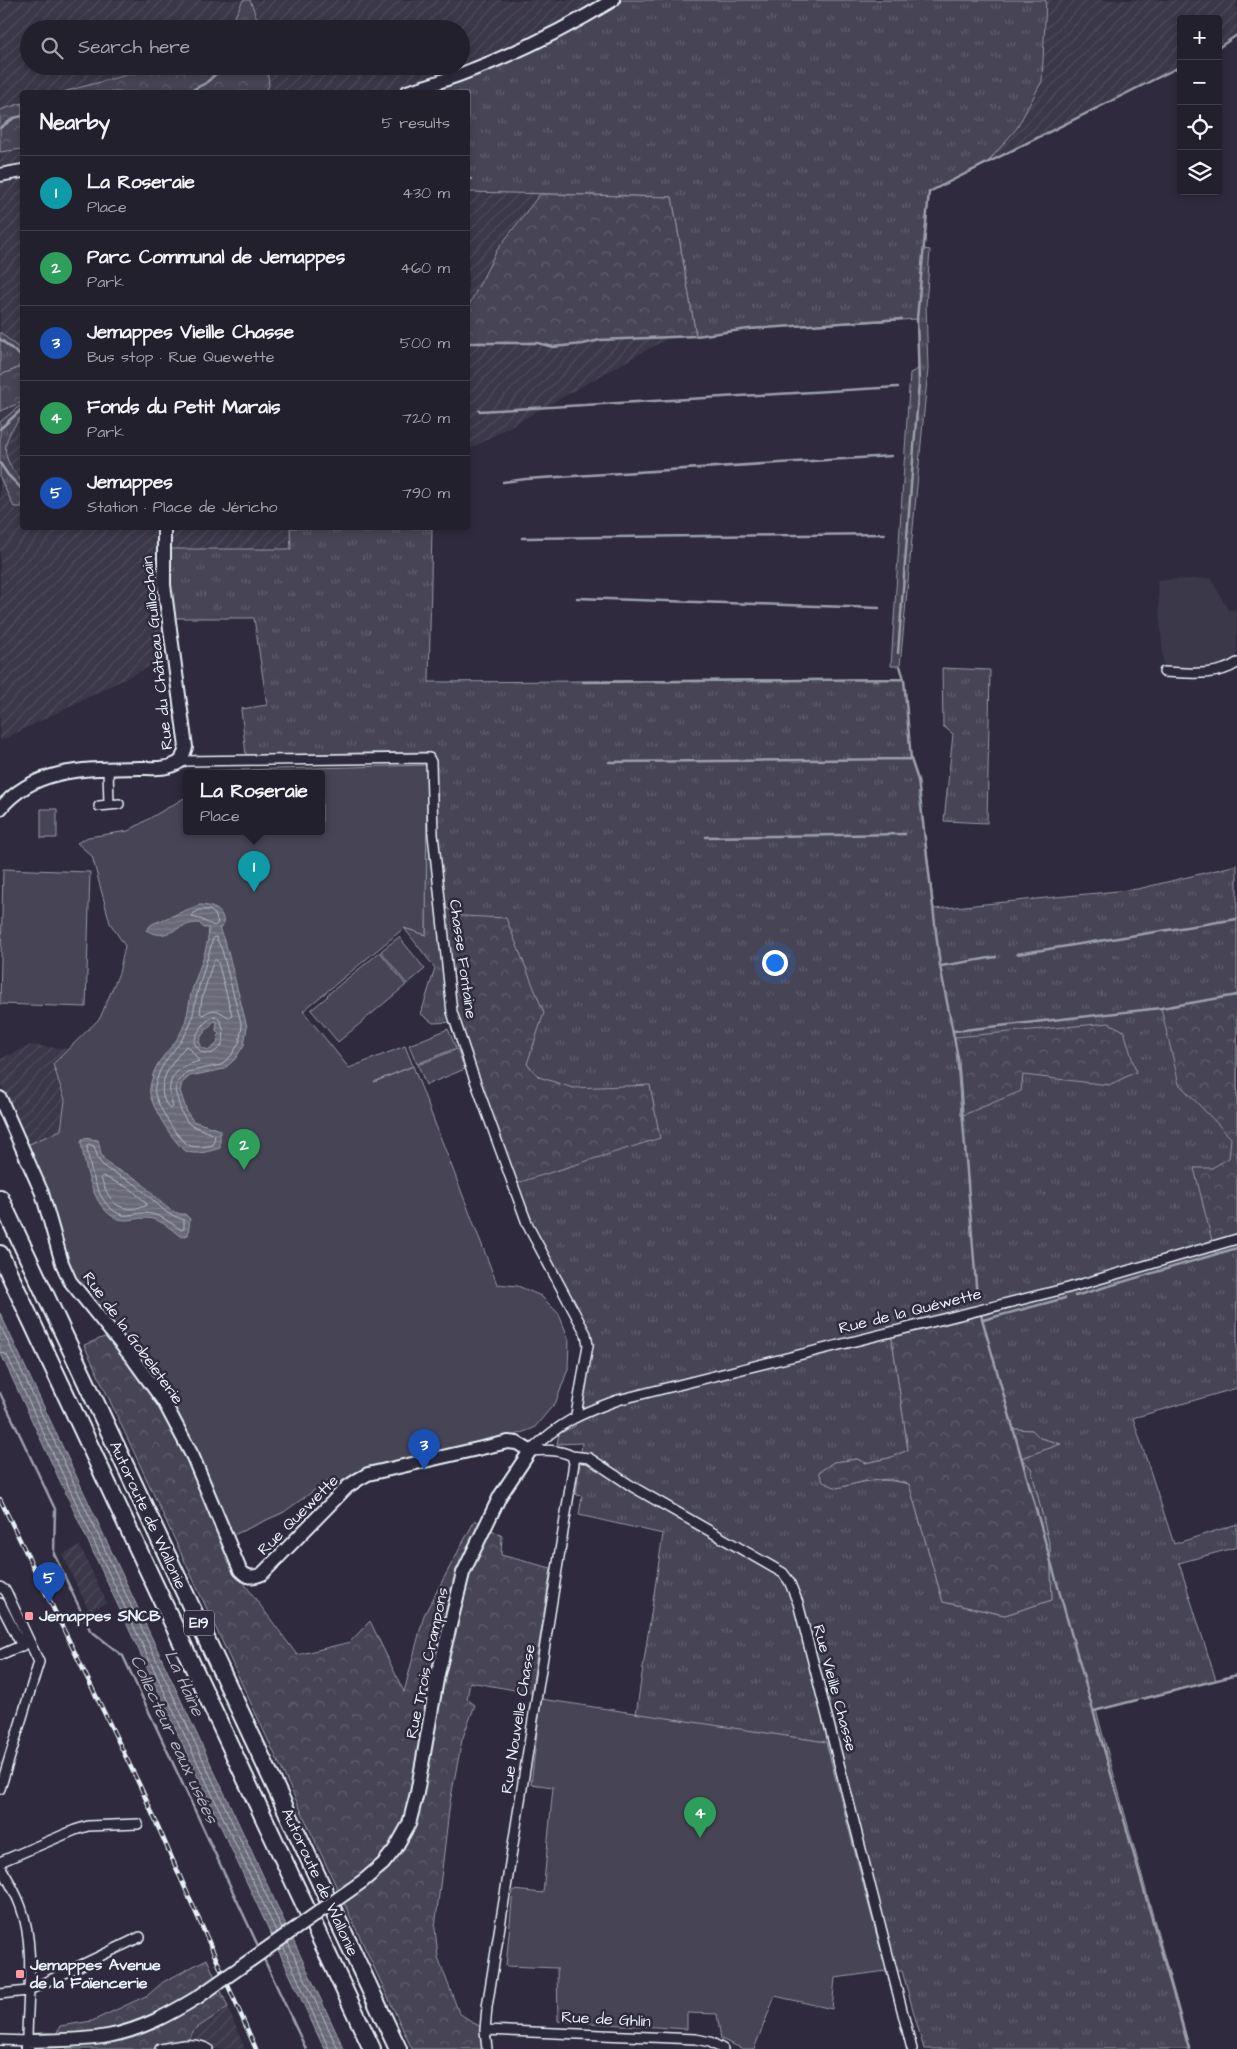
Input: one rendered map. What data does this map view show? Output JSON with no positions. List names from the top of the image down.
{
  "streets": {
    "highway": ["Autoroute de Wallonie", "E19"],
    "street": [
      "Rue du Château Guillochain",
      "Chasse Fontaine",
      "Rue de la Quéwette",
      "Rue de la Gobeleterie",
      "Rue Quewette",
      "Rue Trois Crampons",
      "Rue Vieille Chasse",
      "Rue Nouvelle Chasse",
      "Rue de Ghlin"
    ]
  },
  "crossings": [
    ["Rue du Château Guillochain", "Chasse Fontaine"],
    ["Chasse Fontaine", "Rue de la Quéwette"],
    ["Rue de la Quéwette", "Rue Quewette"],
    ["Rue de la Quéwette", "Rue Trois Crampons"],
    ["Rue de la Gobeleterie", "Rue Quewette"],
    ["Rue Quewette", "Rue Trois Crampons"],
    ["Rue Vieille Chasse", "Rue Nouvelle Chasse"],
    ["Rue Nouvelle Chasse", "Rue de Ghlin"]
  ],
  "water": ["La Haine", "Collecteur eaux usées"],
  "places": {
    "transit": ["Jemappes SNCB", "Jemappes Avenue de la Faïencerie"]
  },
  "page": {
    "map_buttons": ["+", "−"],
    "search": "Search here",
    "heading": ["Nearby", "5 results"],
    "list": [
      {
        "mark": "1",
        "name": "La Roseraie",
        "note": "Place",
        "value": "430 m"
      },
      {
        "mark": "2",
        "name": "Parc Communal de Jemappes",
        "note": "Park",
        "value": "460 m"
      },
      {
        "mark": "3",
        "name": "Jemappes Vieille Chasse",
        "note": "Bus stop · Rue Quewette",
        "value": "500 m"
      },
      {
        "mark": "4",
        "name": "Fonds du Petit Marais",
        "note": "Park",
        "value": "720 m"
      },
      {
        "mark": "5",
        "name": "Jemappes",
        "note": "Station · Place de Jéricho",
        "value": "790 m"
      }
    ],
    "popup": ["La Roseraie", "Place"],
    "pins": [
      "1",
      "2",
      "3",
      "5",
      "4"
    ]
  }
}
